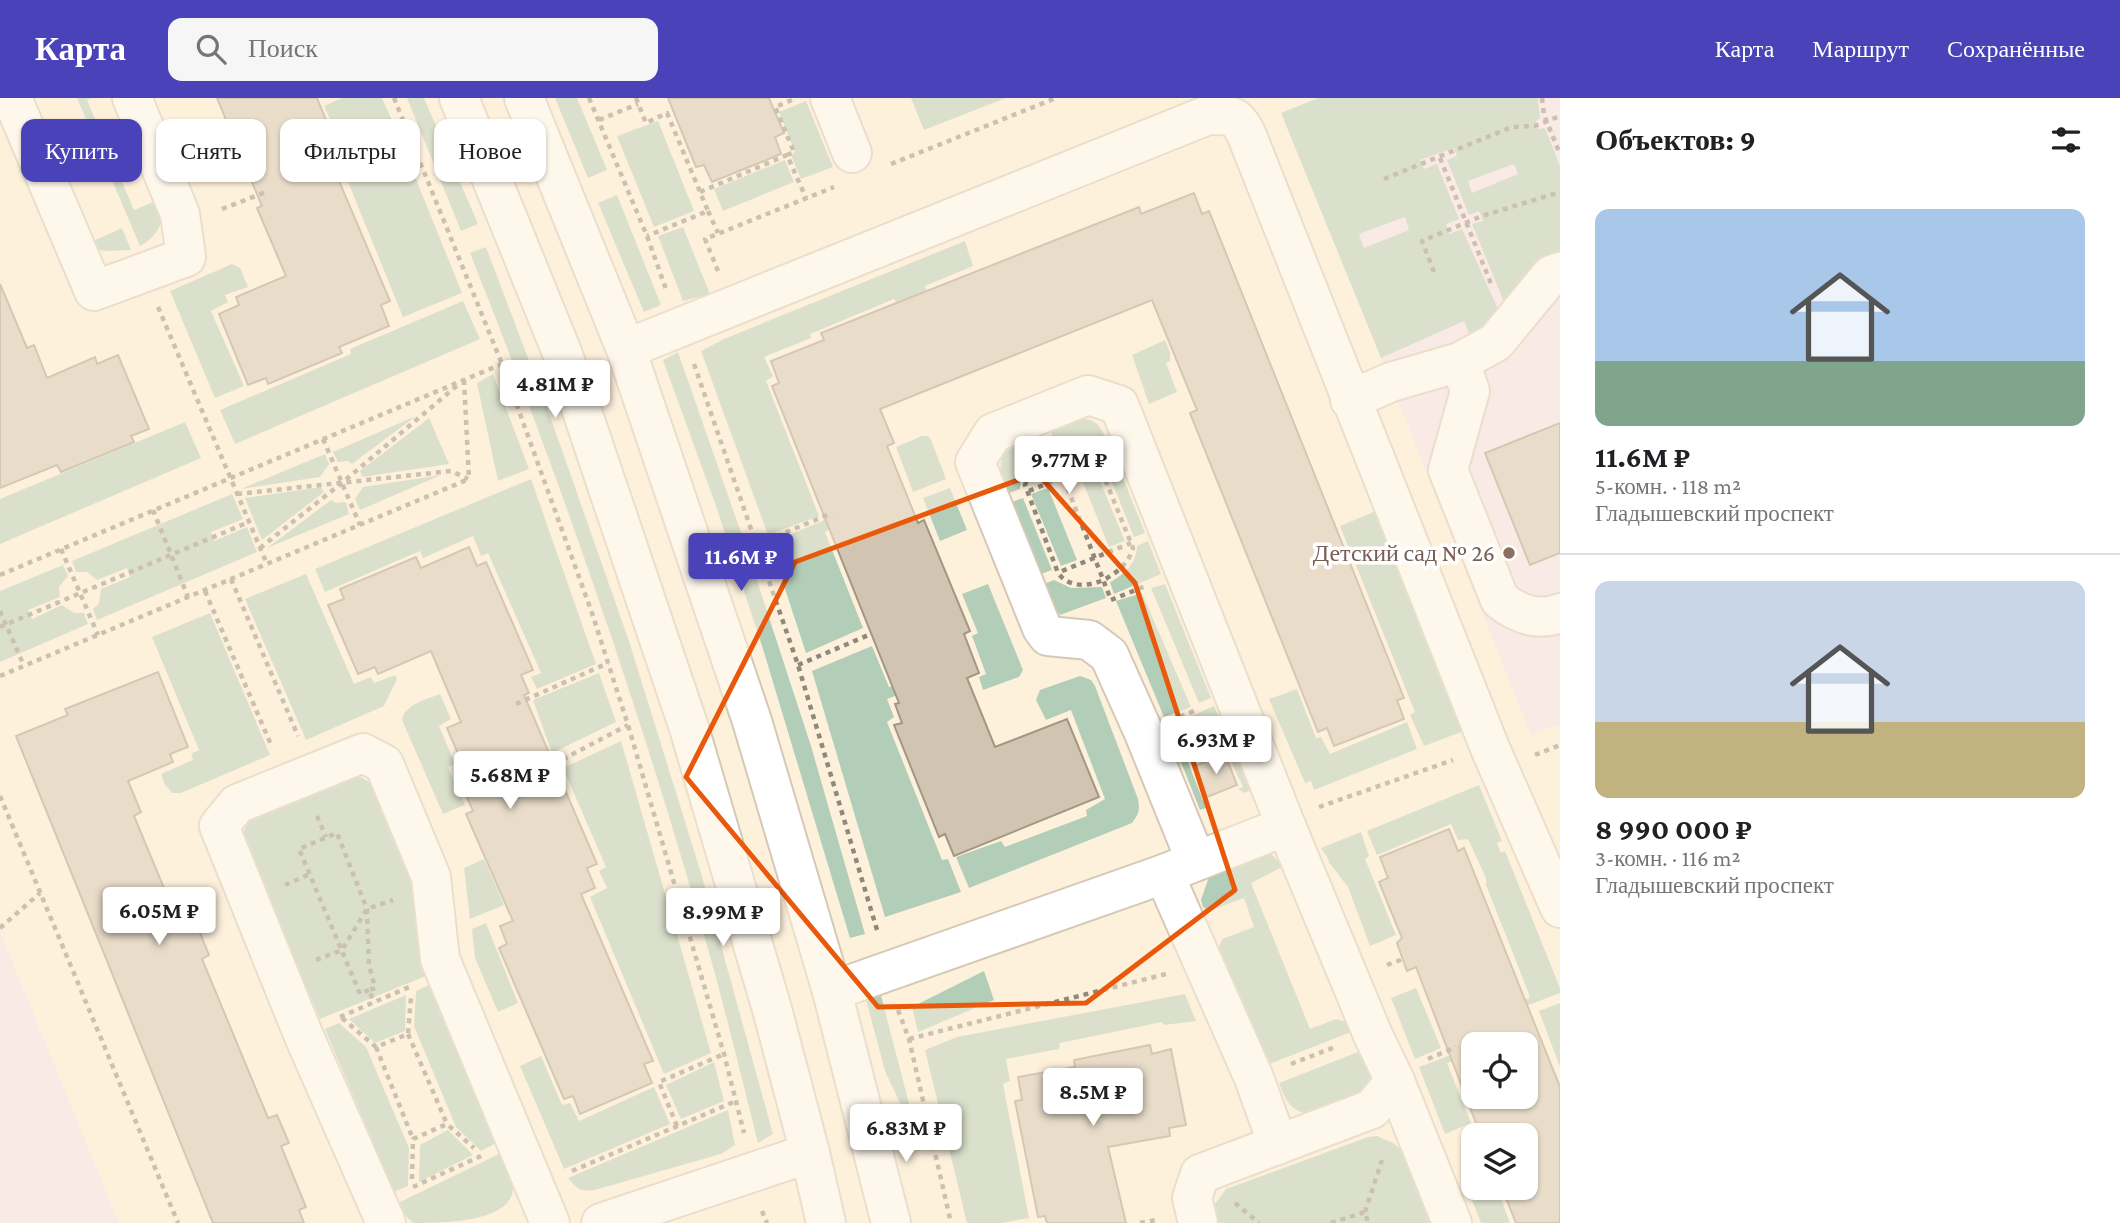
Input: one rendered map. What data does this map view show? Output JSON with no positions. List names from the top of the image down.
{
  "places": ["Детский сад № 26"],
  "page": {
    "header": "Карта",
    "search": "Поиск",
    "nav": ["Карта", "Маршрут", "Сохранённые"],
    "heading": "Объектов: 9",
    "chip": [
      "Купить",
      "Снять",
      "Фильтры",
      "Новое"
    ],
    "list": [
      {
        "name": "11.6M ₽",
        "note": "5-комн. · 118 m² · Гладышевский проспект"
      },
      {
        "name": "8 990 000 ₽",
        "note": "3-комн. · 116 m² · Гладышевский проспект"
      }
    ],
    "price": [
      "4.81M ₽",
      "9.77M ₽",
      "11.6M ₽",
      "6.93M ₽",
      "5.68M ₽",
      "6.05M ₽",
      "8.99M ₽",
      "8.5M ₽",
      "6.83M ₽"
    ]
  }
}
